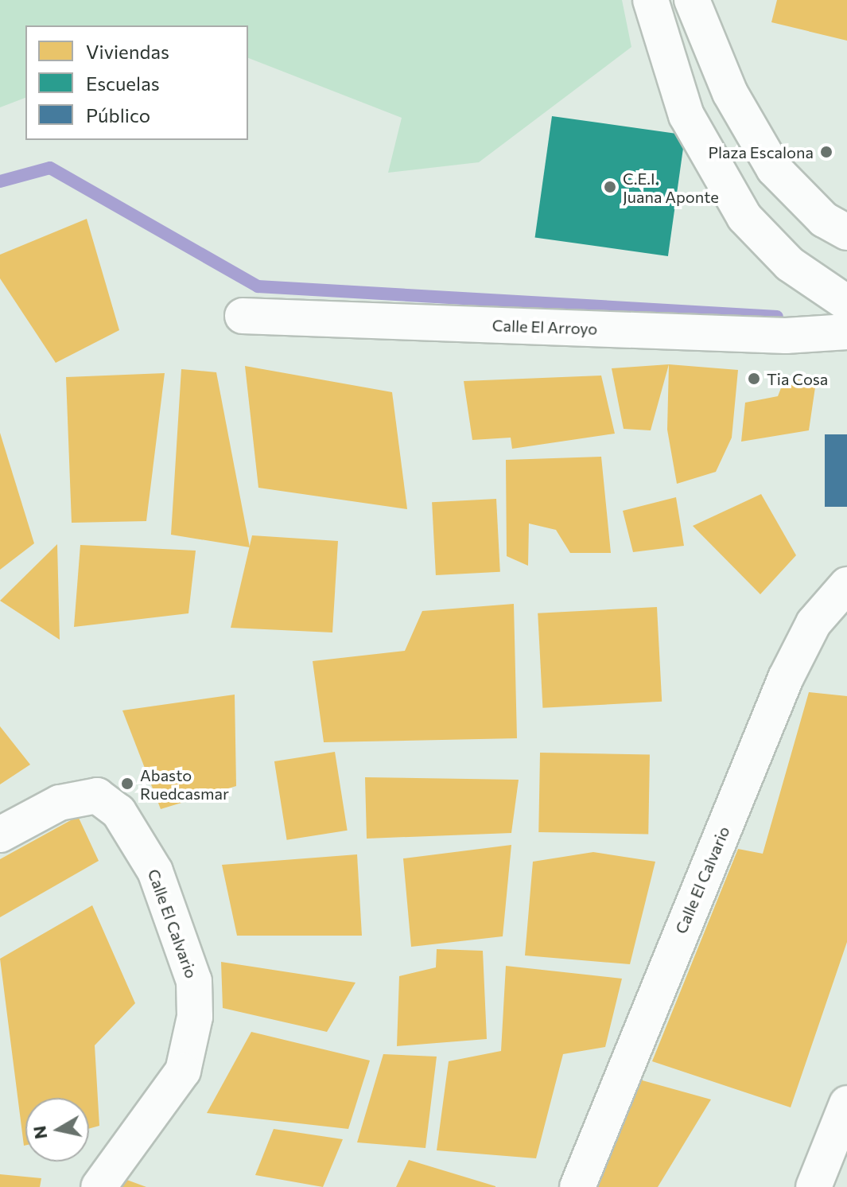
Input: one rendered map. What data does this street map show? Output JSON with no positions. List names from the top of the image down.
{
  "streets": {
    "street": ["Calle El Arroyo", "Calle El Calvario"]
  },
  "places": [
    "Plaza Escalona",
    "C.E.I. Juana Aponte",
    "Tia Cosa",
    "Abasto Ruedcasmar"
  ],
  "legend": ["Viviendas", "Escuelas", "Público"],
  "north": "left"
}
